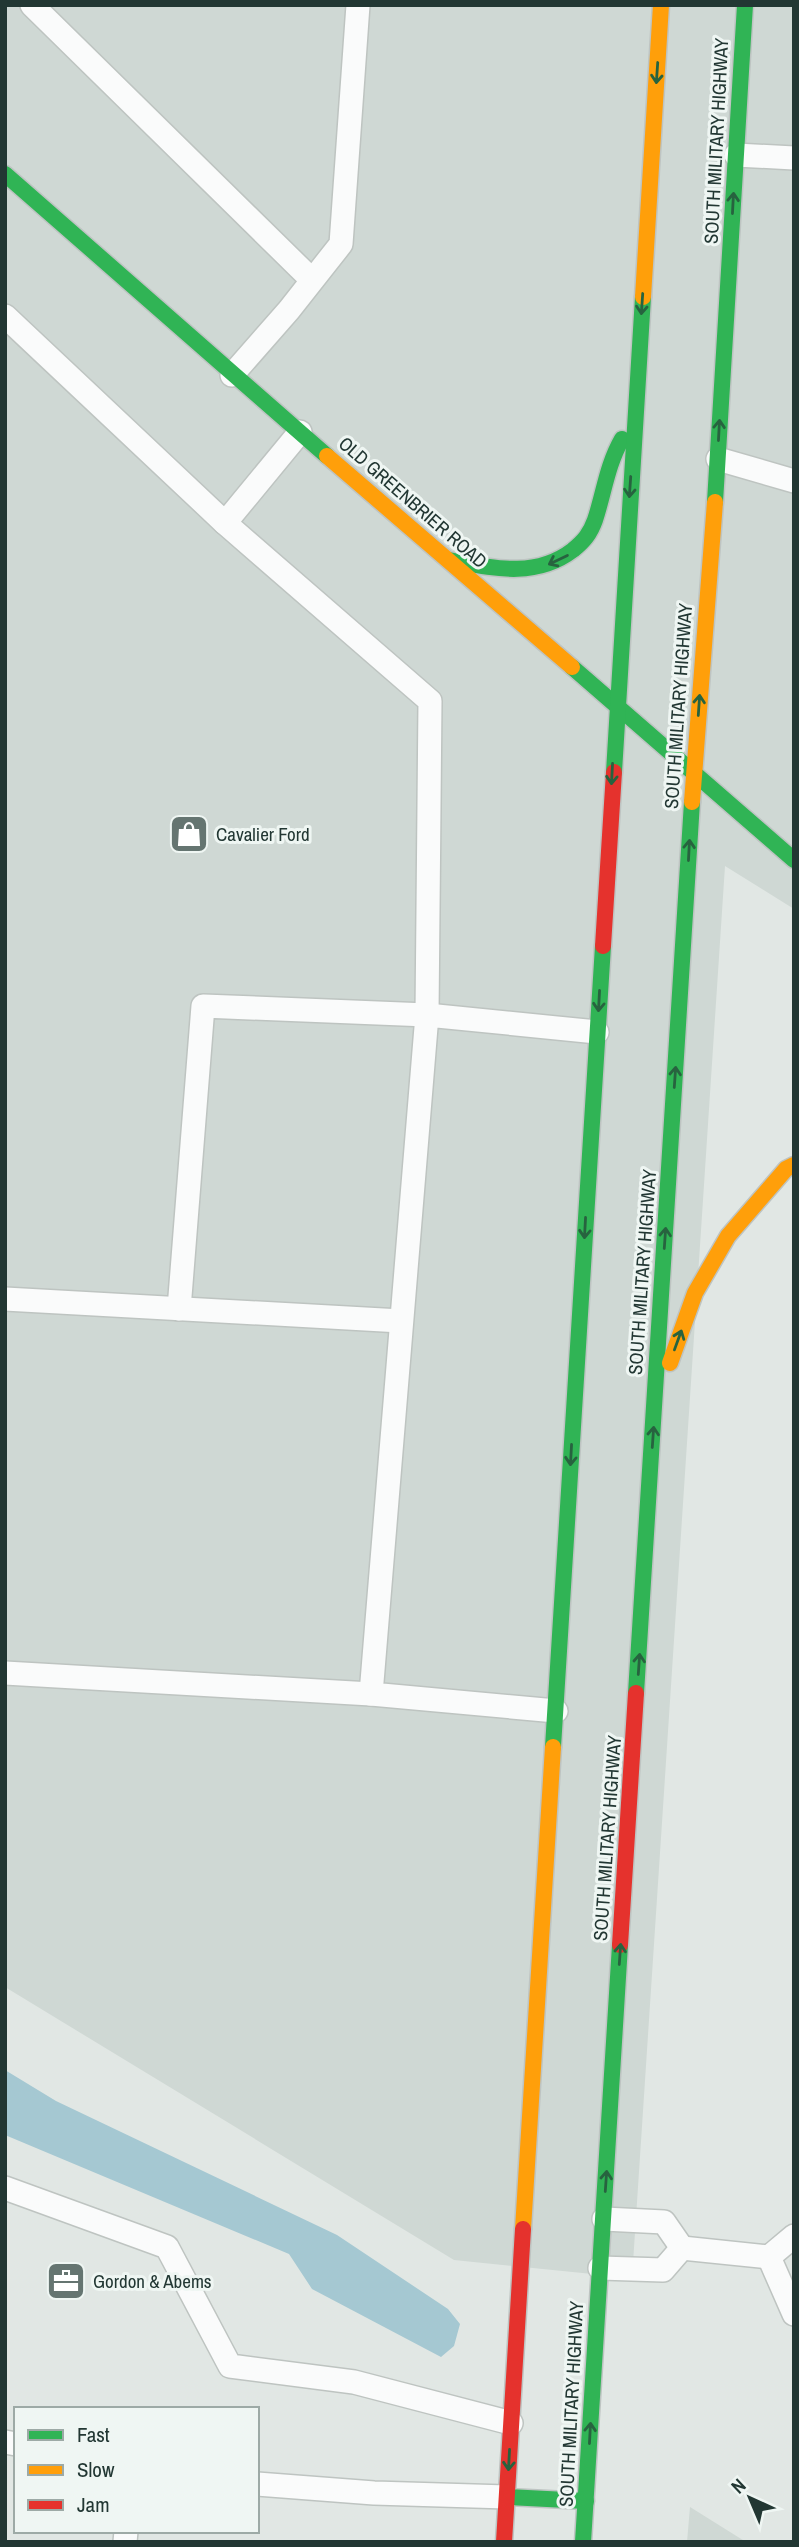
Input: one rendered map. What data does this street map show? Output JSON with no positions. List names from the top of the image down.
{
  "streets": {
    "main road": ["SOUTH MILITARY HIGHWAY", "OLD GREENBRIER ROAD"]
  },
  "crossings": [
    ["SOUTH MILITARY HIGHWAY", "OLD GREENBRIER ROAD"]
  ],
  "places": {
    "shop": ["Cavalier Ford"],
    "office": ["Gordon & Abems"]
  },
  "legend": ["Fast", "Slow", "Jam"],
  "north": "top left"
}
